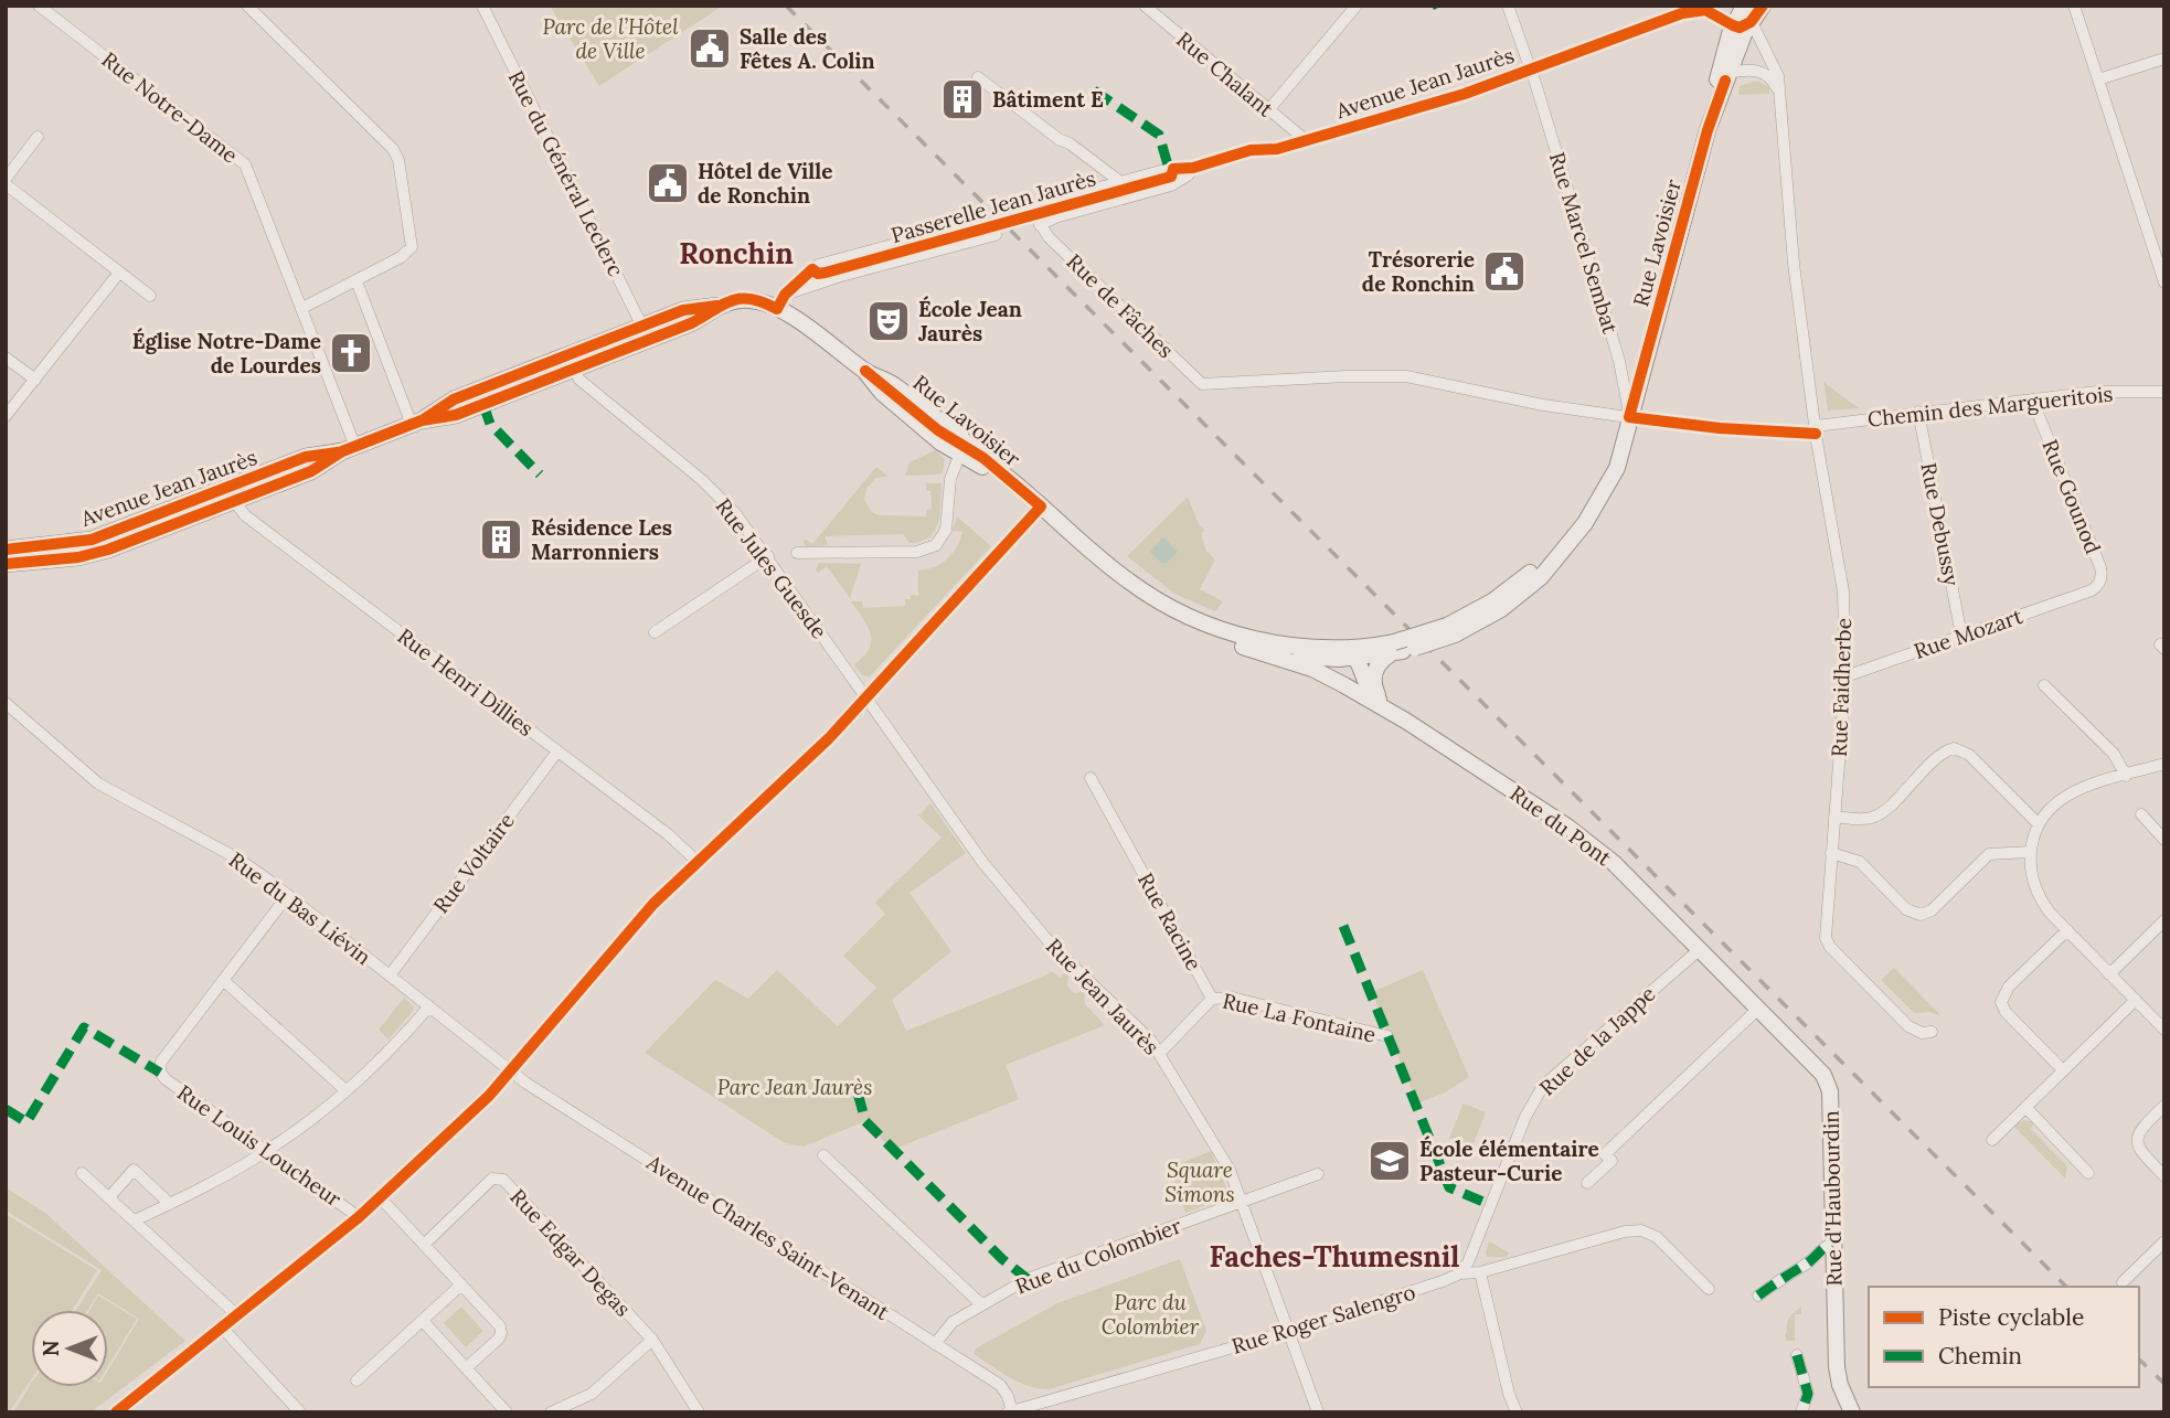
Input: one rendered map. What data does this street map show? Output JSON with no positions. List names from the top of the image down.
{
  "streets": {
    "main road": [
      "Avenue Jean Jaurès",
      "Rue Lavoisier",
      "Rue du Pont",
      "Rue d'Haubourdin"
    ],
    "street": [
      "Rue Chalant",
      "Rue Notre-Dame",
      "Rue du Général Leclerc",
      "Rue Marcel Sembat",
      "Rue de Fâches",
      "Chemin des Margueritois",
      "Rue Gounod",
      "Rue Debussy",
      "Rue Jules Guesde",
      "Rue Mozart",
      "Rue Henri Dillies",
      "Rue Faidherbe",
      "Rue Voltaire",
      "Rue du Bas Liévin",
      "Rue Racine",
      "Rue Jean Jaurès",
      "Rue La Fontaine",
      "Rue de la Jappe",
      "Rue Louis Loucheur",
      "Avenue Charles Saint-Venant",
      "Rue Edgar Degas",
      "Rue du Colombier",
      "Rue Roger Salengro"
    ],
    "cycle path": ["Passerelle Jean Jaurès"]
  },
  "crossings": [
    ["Rue Chalant", "Avenue Jean Jaurès"],
    ["Avenue Jean Jaurès", "Rue Notre-Dame"],
    ["Avenue Jean Jaurès", "Rue du Général Leclerc"],
    ["Avenue Jean Jaurès", "Rue Marcel Sembat"],
    ["Avenue Jean Jaurès", "Rue Lavoisier"],
    ["Avenue Jean Jaurès", "Rue de Fâches"],
    ["Avenue Jean Jaurès", "Rue Jules Guesde"],
    ["Avenue Jean Jaurès", "Rue Henri Dillies"],
    ["Avenue Jean Jaurès", "Rue Faidherbe"],
    ["Rue Marcel Sembat", "Rue Lavoisier"],
    ["Rue Marcel Sembat", "Chemin des Margueritois"],
    ["Rue Lavoisier", "Chemin des Margueritois"],
    ["Rue Lavoisier", "Rue Faidherbe"],
    ["Rue Lavoisier", "Rue du Pont"],
    ["Rue de Fâches", "Chemin des Margueritois"],
    ["Chemin des Margueritois", "Rue Gounod"],
    ["Chemin des Margueritois", "Rue Debussy"],
    ["Chemin des Margueritois", "Rue Faidherbe"],
    ["Rue Gounod", "Rue Mozart"],
    ["Rue Debussy", "Rue Mozart"],
    ["Rue Jules Guesde", "Rue Jean Jaurès"],
    ["Rue Mozart", "Rue Faidherbe"],
    ["Rue Henri Dillies", "Rue Voltaire"],
    ["Rue du Pont", "Rue de la Jappe"],
    ["Rue du Pont", "Rue d'Haubourdin"],
    ["Rue Voltaire", "Rue du Bas Liévin"],
    ["Rue du Bas Liévin", "Avenue Charles Saint-Venant"],
    ["Rue Racine", "Rue La Fontaine"],
    ["Rue Jean Jaurès", "Rue du Colombier"],
    ["Rue Jean Jaurès", "Rue Roger Salengro"],
    ["Rue de la Jappe", "Rue d'Haubourdin"],
    ["Rue de la Jappe", "Rue Roger Salengro"],
    ["Avenue Charles Saint-Venant", "Rue du Colombier"],
    ["Avenue Charles Saint-Venant", "Rue Roger Salengro"]
  ],
  "districts": ["Ronchin", "Faches-Thumesnil"],
  "parks": [
    "Parc de l’Hôtel de Ville",
    "Parc Jean Jaurès",
    "Square Simons",
    "Parc du Colombier"
  ],
  "places": {
    "public building": ["Salle des Fêtes A. Colin", "Hôtel de Ville de Ronchin", "Trésorerie de Ronchin"],
    "building": ["Bâtiment E", "Résidence Les Marronniers"],
    "theatre": ["École Jean Jaurès"],
    "church": ["Église Notre-Dame de Lourdes"],
    "school or university": ["École élémentaire Pasteur-Curie"]
  },
  "legend": ["Piste cyclable", "Chemin"],
  "north": "left"
}
